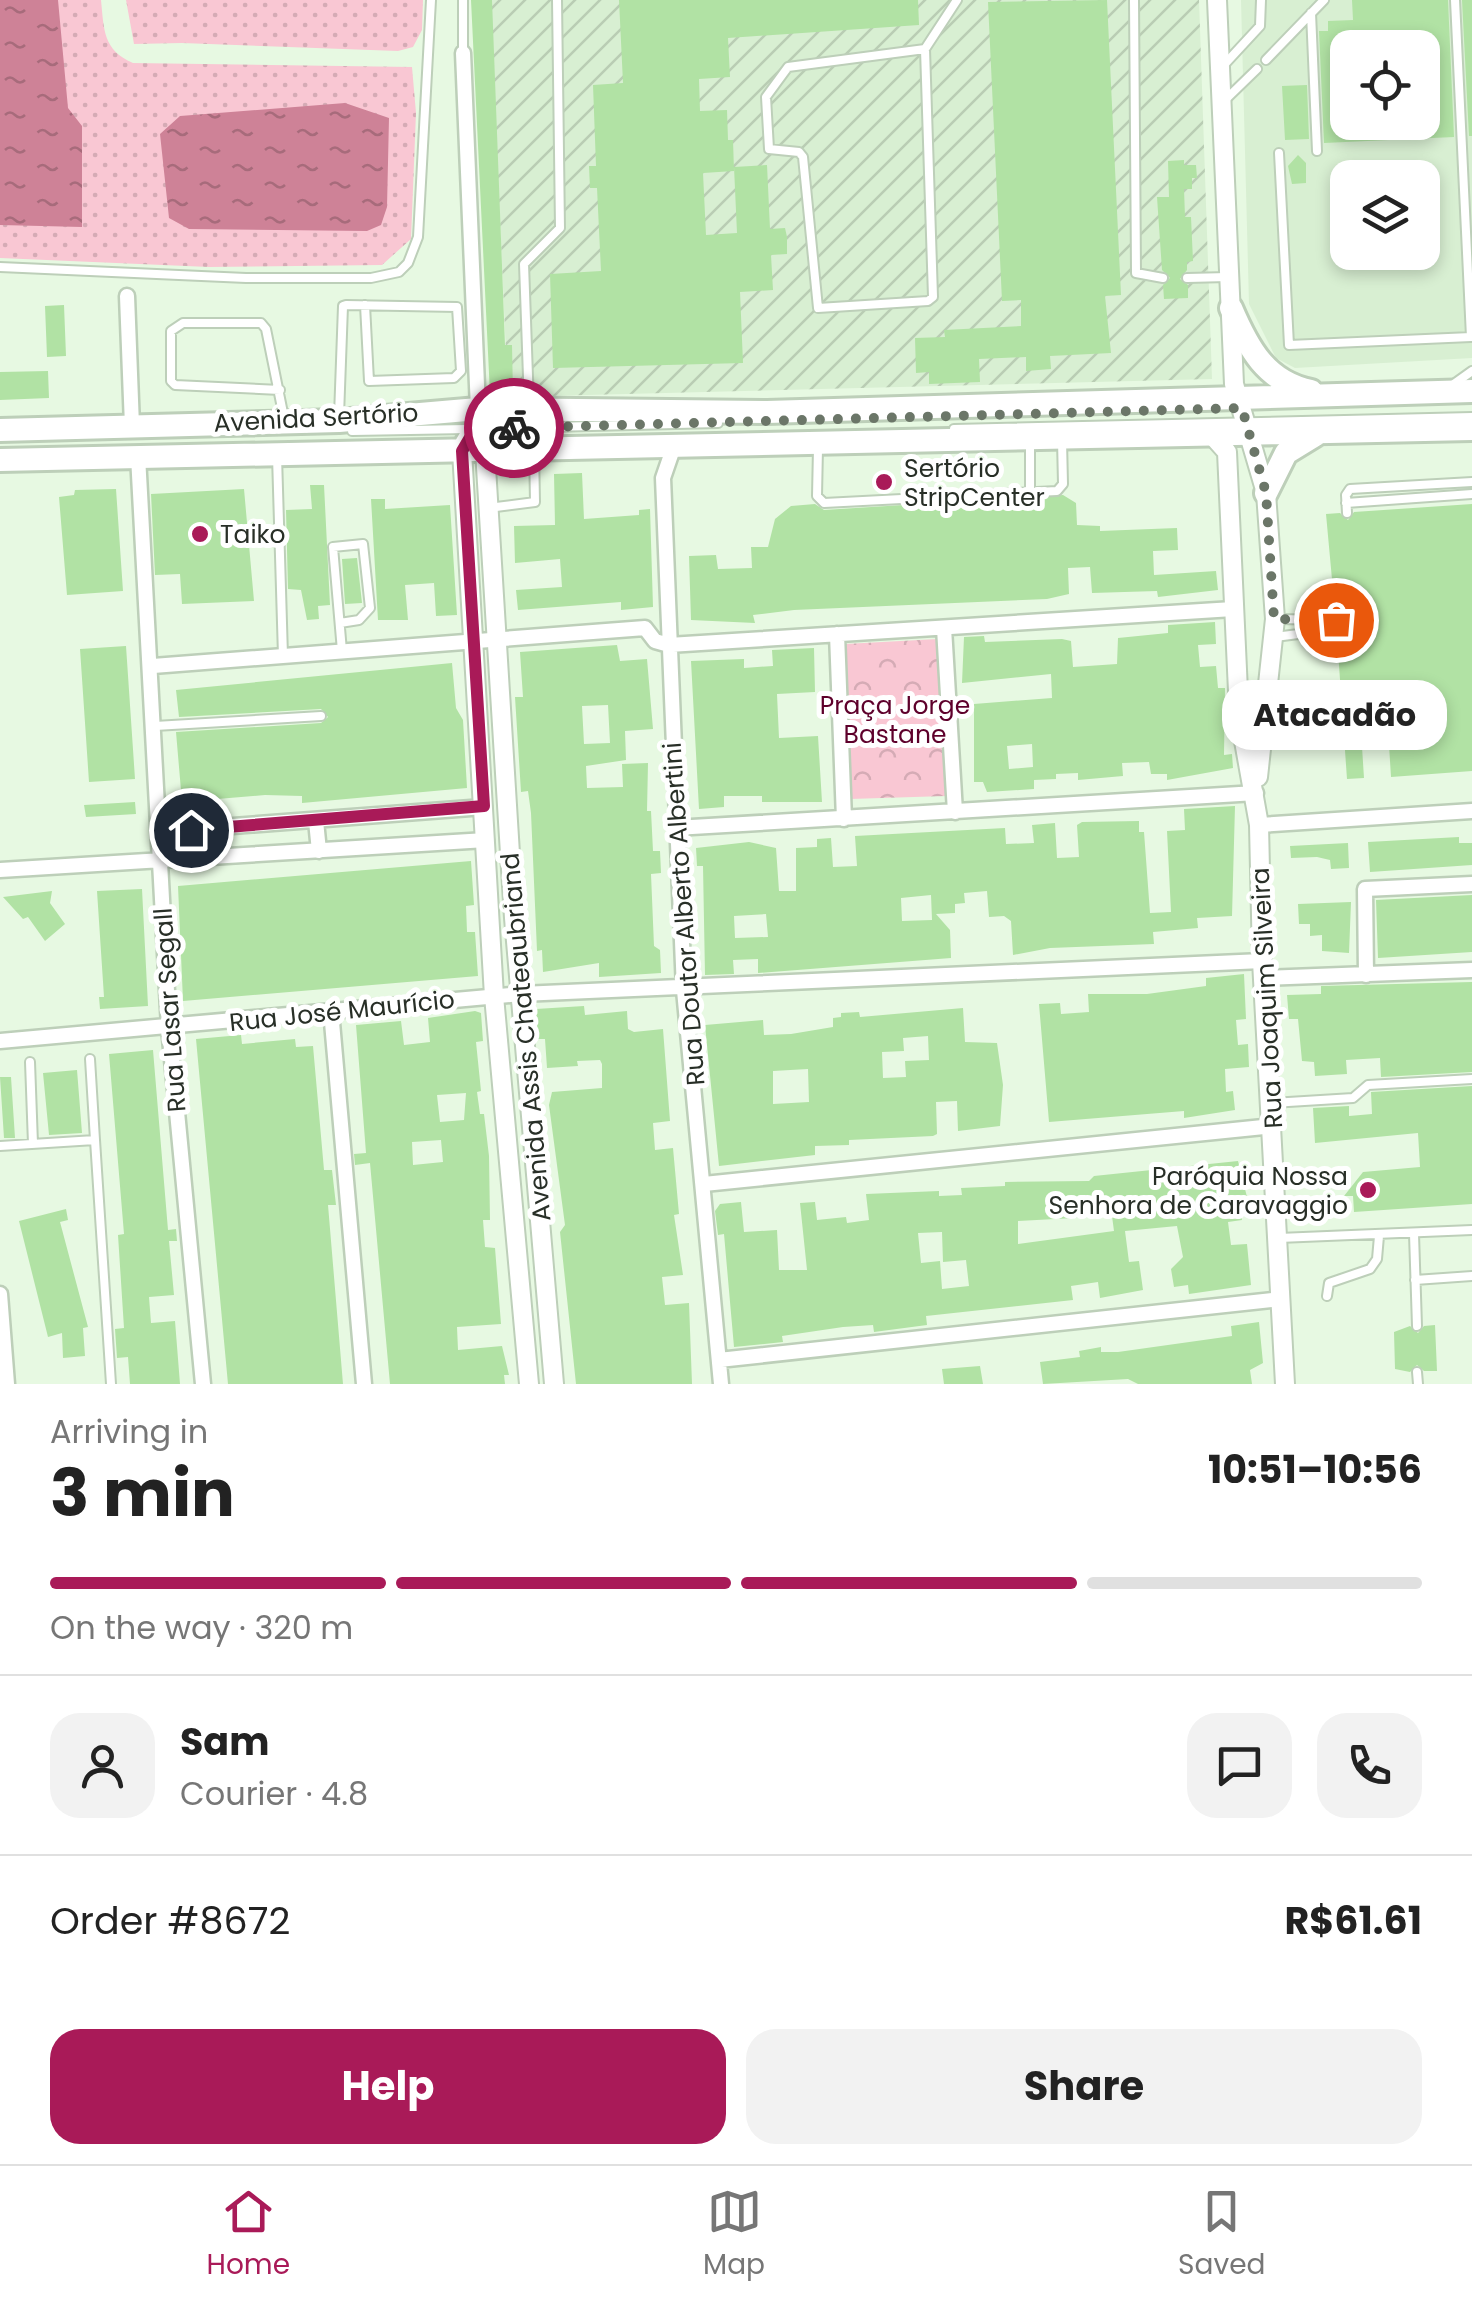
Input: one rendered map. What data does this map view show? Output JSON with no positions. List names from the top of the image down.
{
  "streets": {
    "main road": ["Avenida Sertório"],
    "street": [
      "Rua Doutor Alberto Albertini",
      "Rua Joaquim Silveira",
      "Rua Lasar Segall",
      "Rua José Maurício",
      "Avenida Assis Chateaubriand"
    ]
  },
  "crossings": [
    ["Avenida Sertório", "Rua Doutor Alberto Albertini"],
    ["Avenida Sertório", "Rua Joaquim Silveira"],
    ["Avenida Sertório", "Rua Lasar Segall"],
    ["Avenida Sertório", "Avenida Assis Chateaubriand"],
    ["Rua Doutor Alberto Albertini", "Rua José Maurício"],
    ["Rua Joaquim Silveira", "Rua José Maurício"],
    ["Rua Lasar Segall", "Rua José Maurício"],
    ["Rua José Maurício", "Avenida Assis Chateaubriand"]
  ],
  "parks": ["Praça Jorge Bastane"],
  "places": [
    "Sertório StripCenter",
    "Taiko",
    "Atacadão",
    "Paróquia Nossa Senhora de Caravaggio"
  ],
  "page": {
    "bubble": "Atacadão",
    "heading": ["3 min", "Arriving in", "10:51–10:56"],
    "panel": [
      "Sam",
      "Courier · 4.8",
      "Order #8672",
      "R$61.61"
    ],
    "bar": "On the way · 320 m",
    "buttons": ["Help", "Share"],
    "tabs": ["Home", "Map", "Saved"]
  }
}
